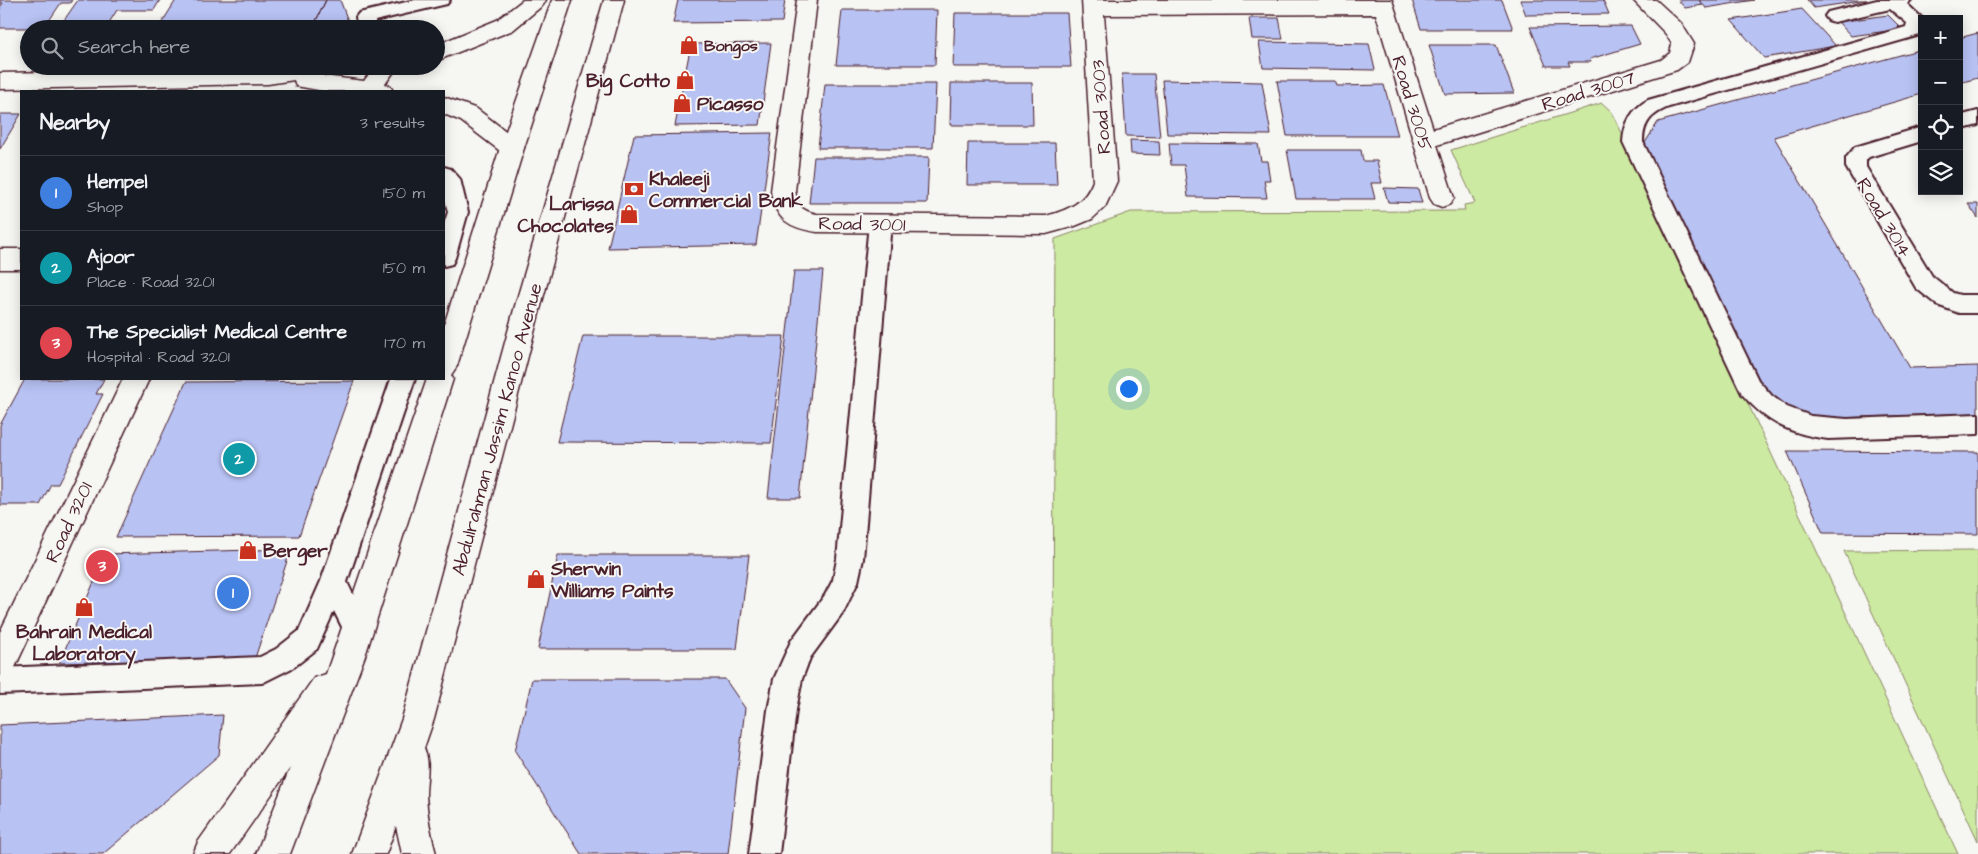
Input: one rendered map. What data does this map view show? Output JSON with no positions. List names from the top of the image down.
{
  "streets": {
    "street": [
      "Road 3007",
      "Road 3005",
      "Road 3003",
      "Road 3001",
      "Abdulrahman Jassim Kanoo Avenue",
      "Road 3201"
    ],
    "lane": ["Road 3014"]
  },
  "crossings": [
    ["Road 3007", "Road 3005"],
    ["Road 3005", "Road 3003"],
    ["Road 3003", "Road 3001"]
  ],
  "places": {
    "shop": [
      "Bongos",
      "Big Cotto",
      "Picasso",
      "Larissa Chocolates",
      "Berger",
      "Sherwin Williams Paints",
      "Bahrain Medical Laboratory"
    ],
    "bank": ["Khaleeji Commercial Bank"]
  },
  "page": {
    "map_buttons": ["+", "−"],
    "search": "Search here",
    "heading": ["Nearby", "3 results"],
    "list": [
      {
        "mark": "1",
        "name": "Hempel",
        "note": "Shop",
        "value": "150 m"
      },
      {
        "mark": "2",
        "name": "Ajoor",
        "note": "Place · Road 3201",
        "value": "150 m"
      },
      {
        "mark": "3",
        "name": "The Specialist Medical Centre",
        "note": "Hospital · Road 3201",
        "value": "170 m"
      }
    ],
    "pins": ["2", "3", "1"]
  }
}
